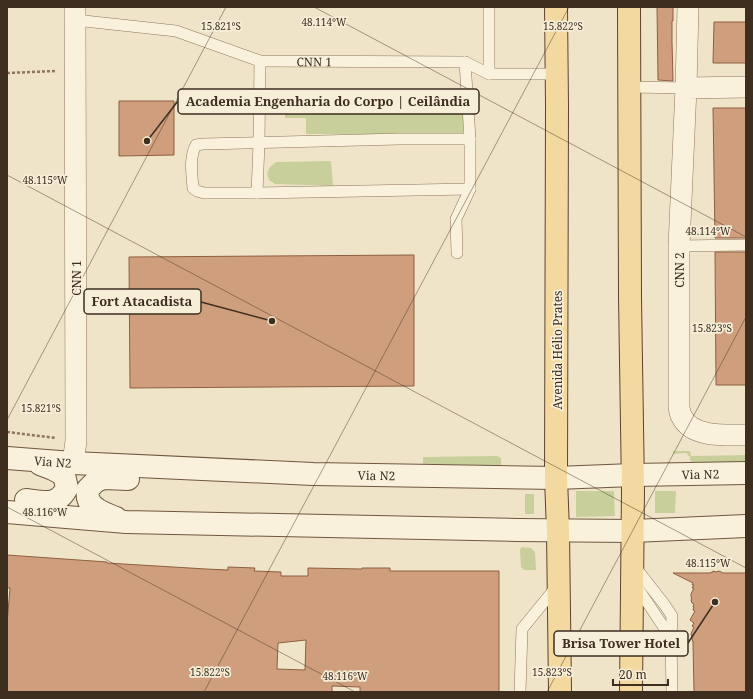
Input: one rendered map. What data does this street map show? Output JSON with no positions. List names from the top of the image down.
{
  "streets": {
    "main road": ["Avenida Hélio Prates", "Via N2"],
    "street": ["CNN 1", "CNN 2"]
  },
  "crossings": [
    ["CNN 1", "Via N2"],
    ["Avenida Hélio Prates", "Via N2"]
  ],
  "places": ["Academia Engenharia do Corpo | Ceilândia", "Fort Atacadista", "Brisa Tower Hotel"],
  "scale_bar": "20 m",
  "coordinates": [
    "48.114°W",
    "15.821°S",
    "15.822°S",
    "48.115°W",
    "15.823°S",
    "48.116°W"
  ]
}
